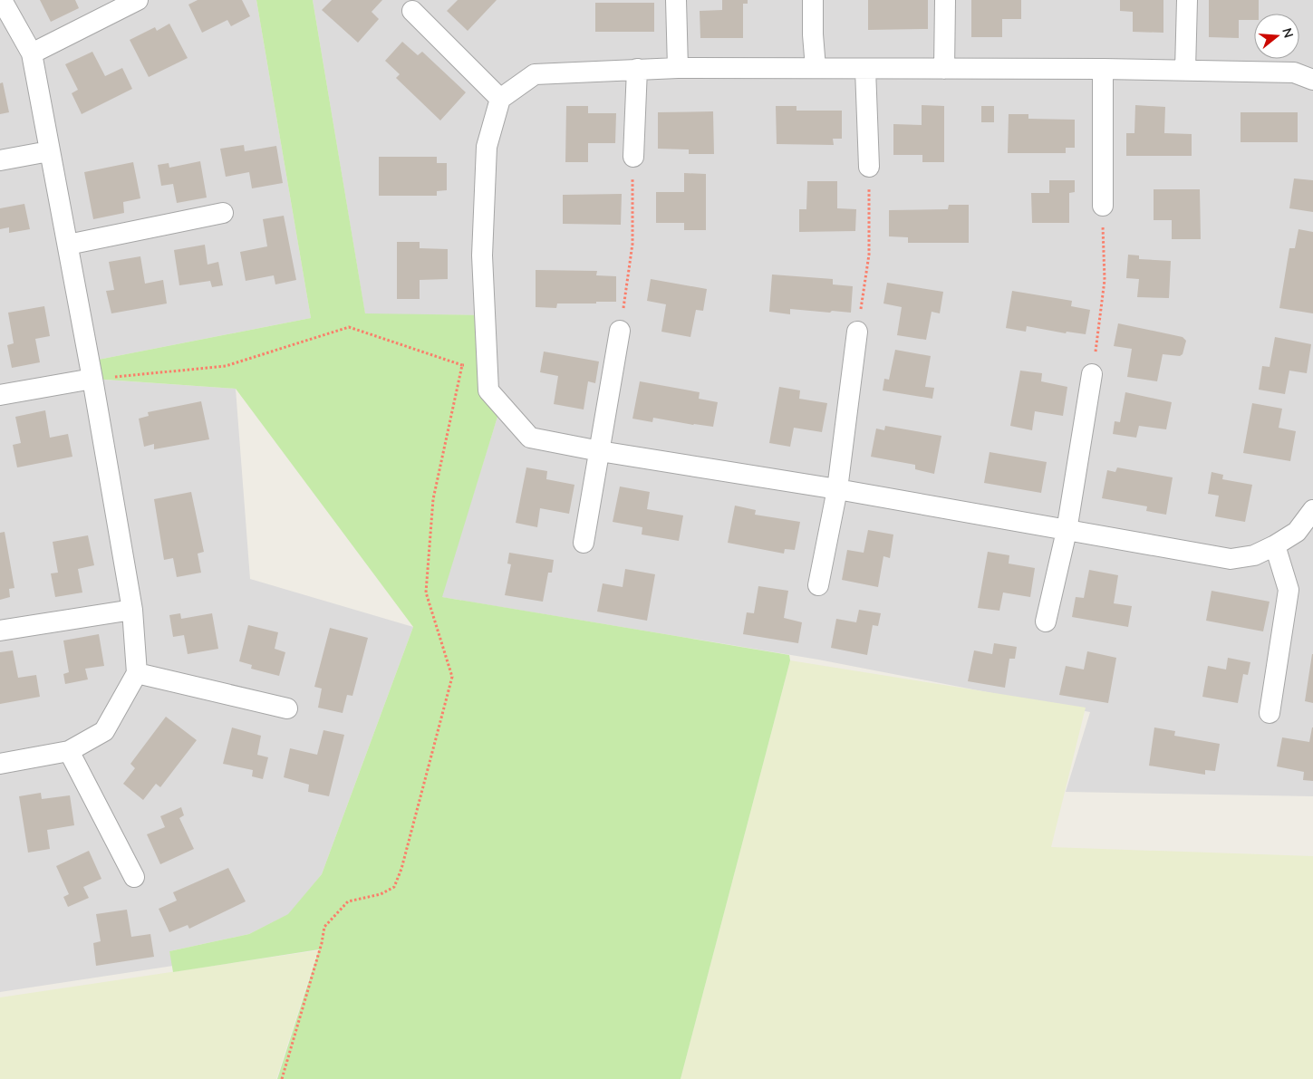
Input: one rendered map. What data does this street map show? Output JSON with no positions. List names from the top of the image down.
{
  "north": "right"
}
